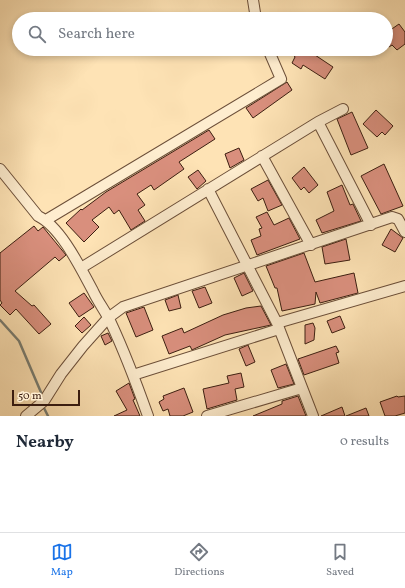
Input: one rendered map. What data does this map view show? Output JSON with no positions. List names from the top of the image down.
{
  "scale_bar": "50 m",
  "page": {
    "search": "Search here",
    "scale": "50 m",
    "heading": ["Nearby", "0 results"],
    "nav": ["Map", "Directions", "Saved"]
  }
}
